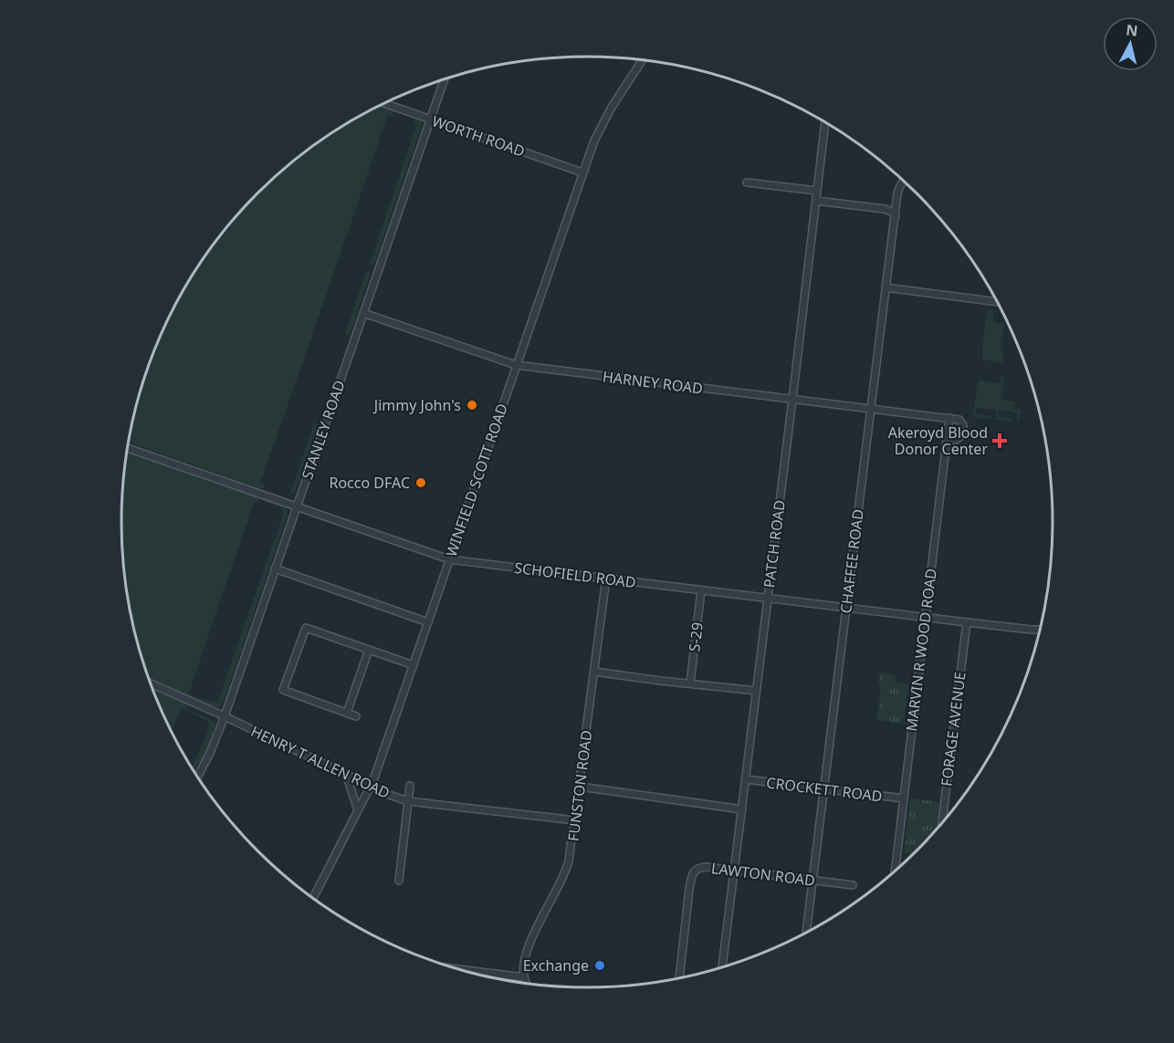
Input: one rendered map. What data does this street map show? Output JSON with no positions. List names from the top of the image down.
{
  "streets": {
    "street": [
      "WORTH ROAD",
      "HARNEY ROAD",
      "STANLEY ROAD",
      "WINFIELD SCOTT ROAD",
      "PATCH ROAD",
      "CHAFFEE ROAD",
      "SCHOFIELD ROAD",
      "S-29",
      "MARVIN R WOOD ROAD",
      "FORAGE AVENUE",
      "HENRY T ALLEN ROAD",
      "FUNSTON ROAD",
      "CROCKETT ROAD",
      "LAWTON ROAD"
    ]
  },
  "crossings": [
    ["WORTH ROAD", "STANLEY ROAD"],
    ["WORTH ROAD", "WINFIELD SCOTT ROAD"],
    ["HARNEY ROAD", "STANLEY ROAD"],
    ["HARNEY ROAD", "WINFIELD SCOTT ROAD"],
    ["HARNEY ROAD", "PATCH ROAD"],
    ["HARNEY ROAD", "CHAFFEE ROAD"],
    ["HARNEY ROAD", "MARVIN R WOOD ROAD"],
    ["STANLEY ROAD", "SCHOFIELD ROAD"],
    ["STANLEY ROAD", "HENRY T ALLEN ROAD"],
    ["WINFIELD SCOTT ROAD", "SCHOFIELD ROAD"],
    ["WINFIELD SCOTT ROAD", "HENRY T ALLEN ROAD"],
    ["PATCH ROAD", "SCHOFIELD ROAD"],
    ["PATCH ROAD", "CROCKETT ROAD"],
    ["PATCH ROAD", "LAWTON ROAD"],
    ["CHAFFEE ROAD", "SCHOFIELD ROAD"],
    ["CHAFFEE ROAD", "CROCKETT ROAD"],
    ["CHAFFEE ROAD", "LAWTON ROAD"],
    ["SCHOFIELD ROAD", "S-29"],
    ["SCHOFIELD ROAD", "MARVIN R WOOD ROAD"],
    ["SCHOFIELD ROAD", "FORAGE AVENUE"],
    ["SCHOFIELD ROAD", "FUNSTON ROAD"],
    ["MARVIN R WOOD ROAD", "CROCKETT ROAD"],
    ["HENRY T ALLEN ROAD", "FUNSTON ROAD"]
  ],
  "places": {
    "other": ["Jimmy John's", "Rocco DFAC", "Exchange"],
    "health": ["Akeroyd Blood Donor Center"]
  },
  "north": "top"
}
